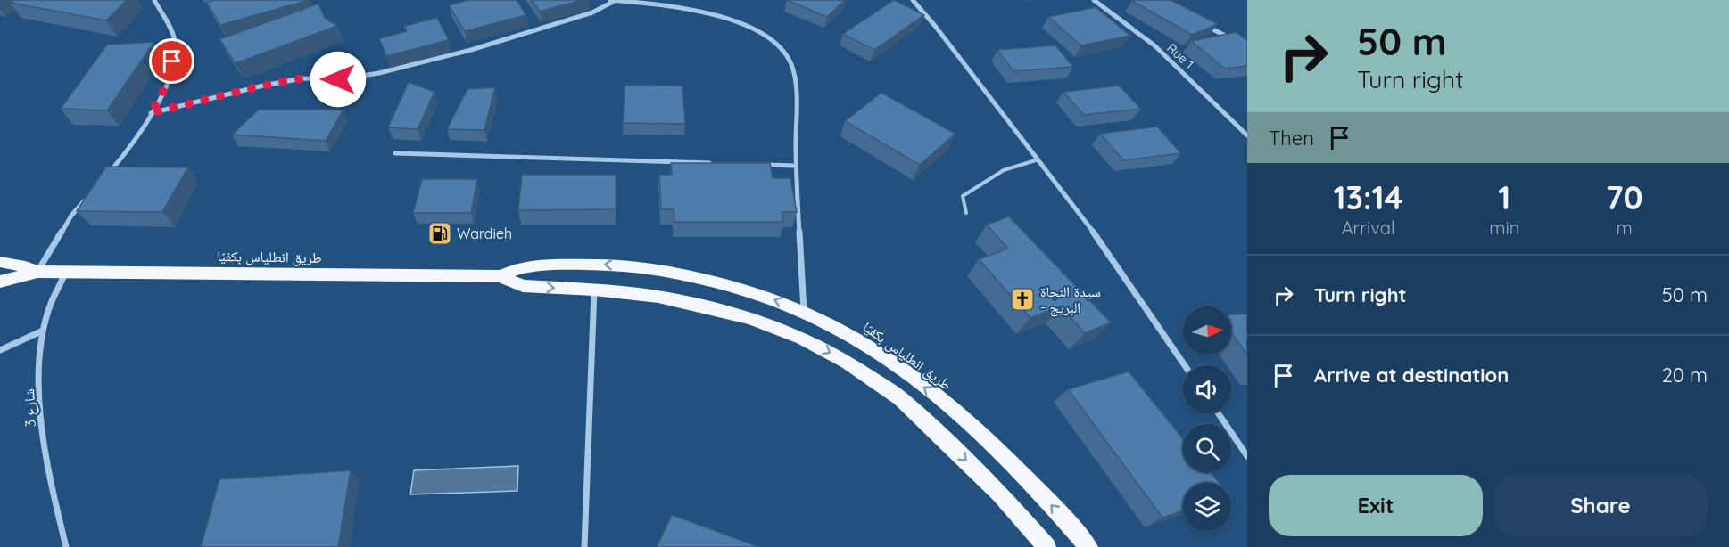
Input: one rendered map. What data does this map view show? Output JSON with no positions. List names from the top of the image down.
{
  "streets": {
    "highway": ["طريق انطلياس بكفيّا"],
    "street": ["Rue 1", "شارع 3"]
  },
  "crossings": [
    ["طريق انطلياس بكفيّا", "شارع 3"]
  ],
  "places": {
    "fuel station": ["Wardieh"],
    "church": ["سيدة النجاة - البريج"]
  },
  "north": "right",
  "page": {
    "turn": ["50 m", "Turn right"],
    "then": "Then",
    "eta": [
      "13:14",
      "Arrival",
      "1",
      "min",
      "70",
      "m"
    ],
    "list": [
      {
        "name": "Turn right",
        "value": "50 m"
      },
      {
        "name": "Arrive at destination",
        "value": "20 m"
      }
    ],
    "buttons": ["Exit", "Share"]
  }
}
